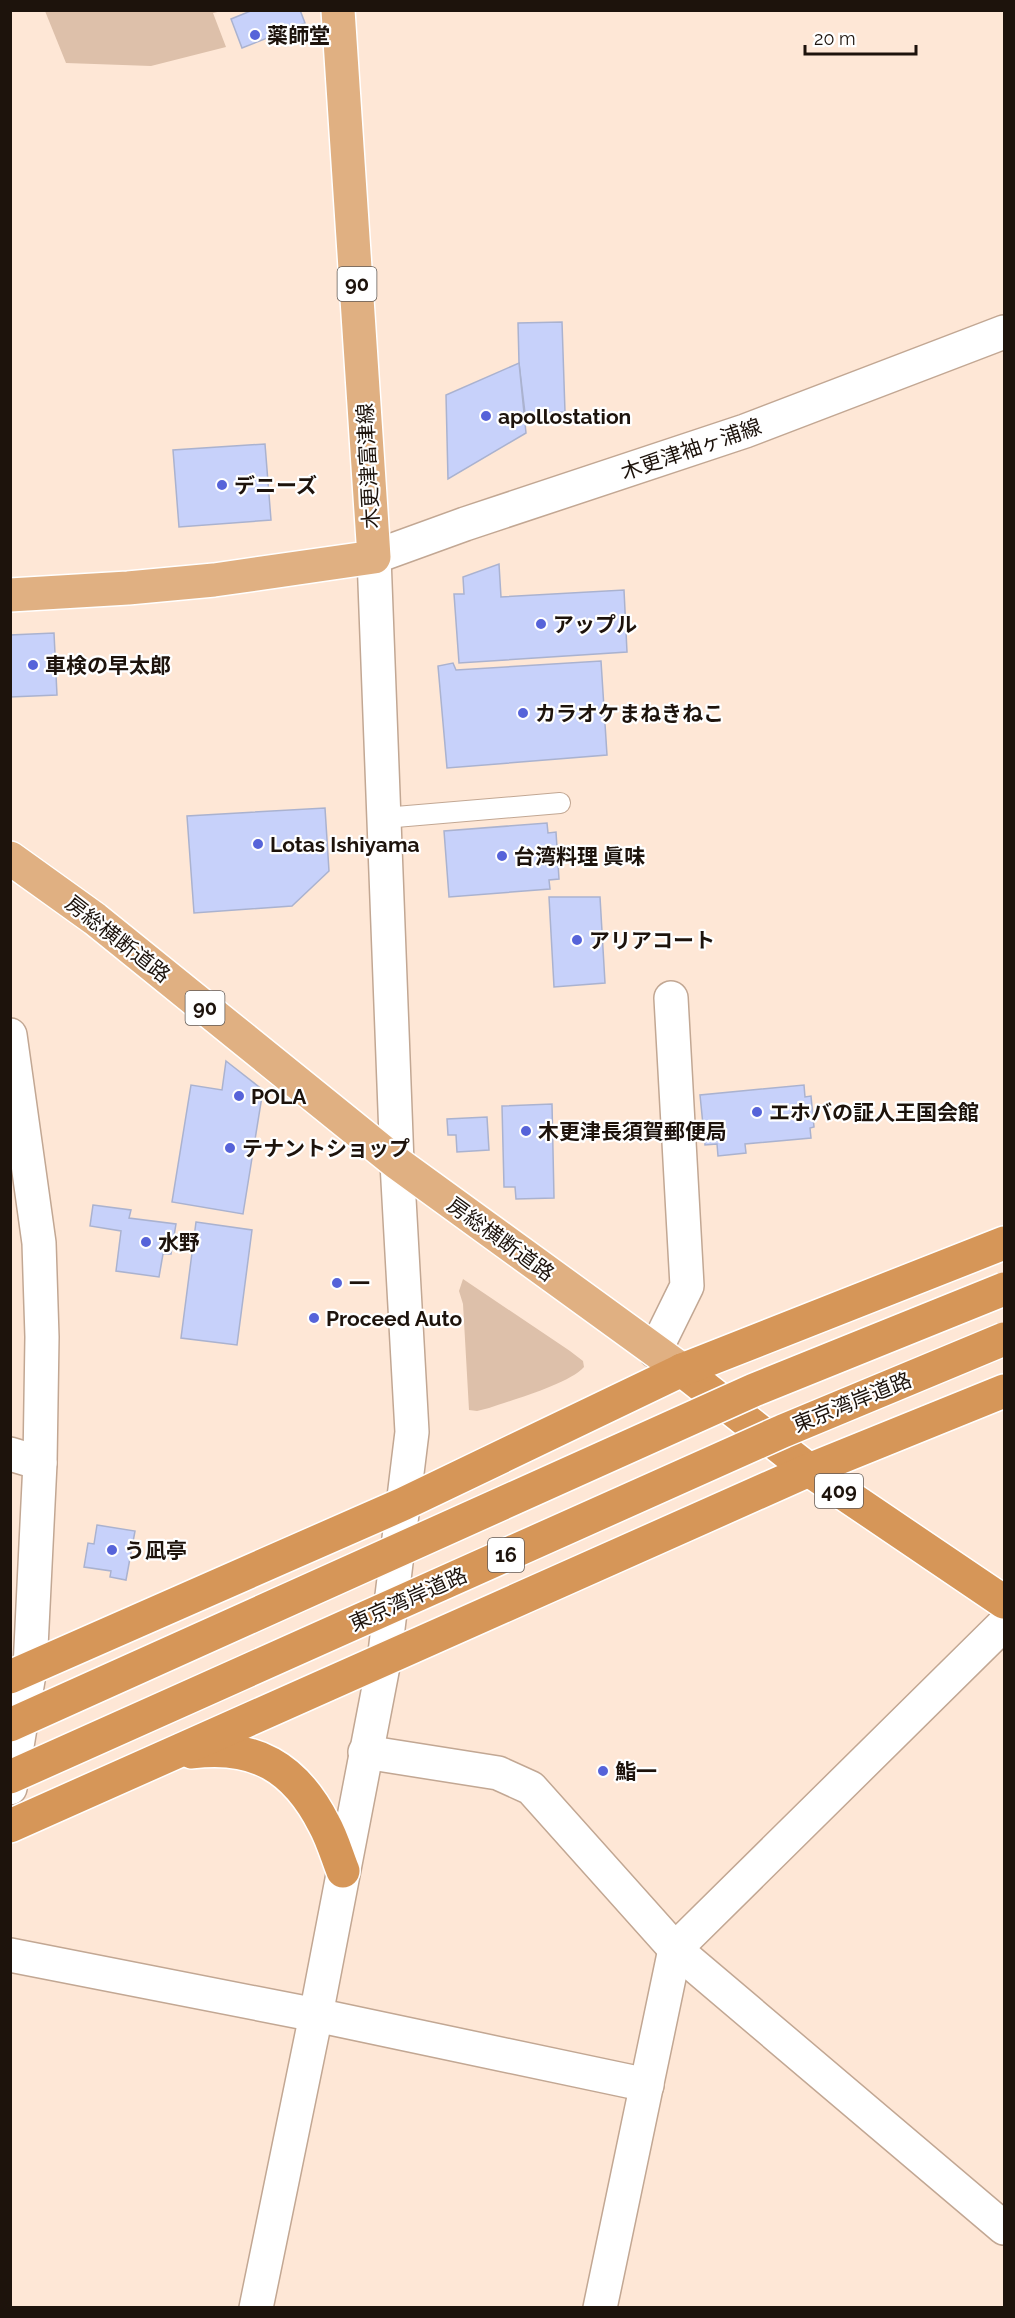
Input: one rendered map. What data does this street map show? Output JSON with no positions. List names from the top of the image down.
{
  "streets": {
    "highway": [
      "房総横断道路",
      "東京湾岸道路",
      "409",
      "16"
    ],
    "main road": ["90", "木更津富津線"],
    "street": ["木更津袖ヶ浦線"]
  },
  "crossings": [
    ["木更津袖ヶ浦線", "木更津富津線"],
    ["房総横断道路", "16"]
  ],
  "places": [
    "薬師堂",
    "apollostation",
    "デニーズ",
    "アップル",
    "車検の早太郎",
    "カラオケまねきねこ",
    "Lotas Ishiyama",
    "台湾料理 眞味",
    "アリアコート",
    "POLA",
    "エホバの証人王国会館",
    "木更津長須賀郵便局",
    "テナントショップ",
    "水野",
    "一",
    "Proceed Auto",
    "う凪亭",
    "鮨一"
  ],
  "scale_bar": "20 m"
}
